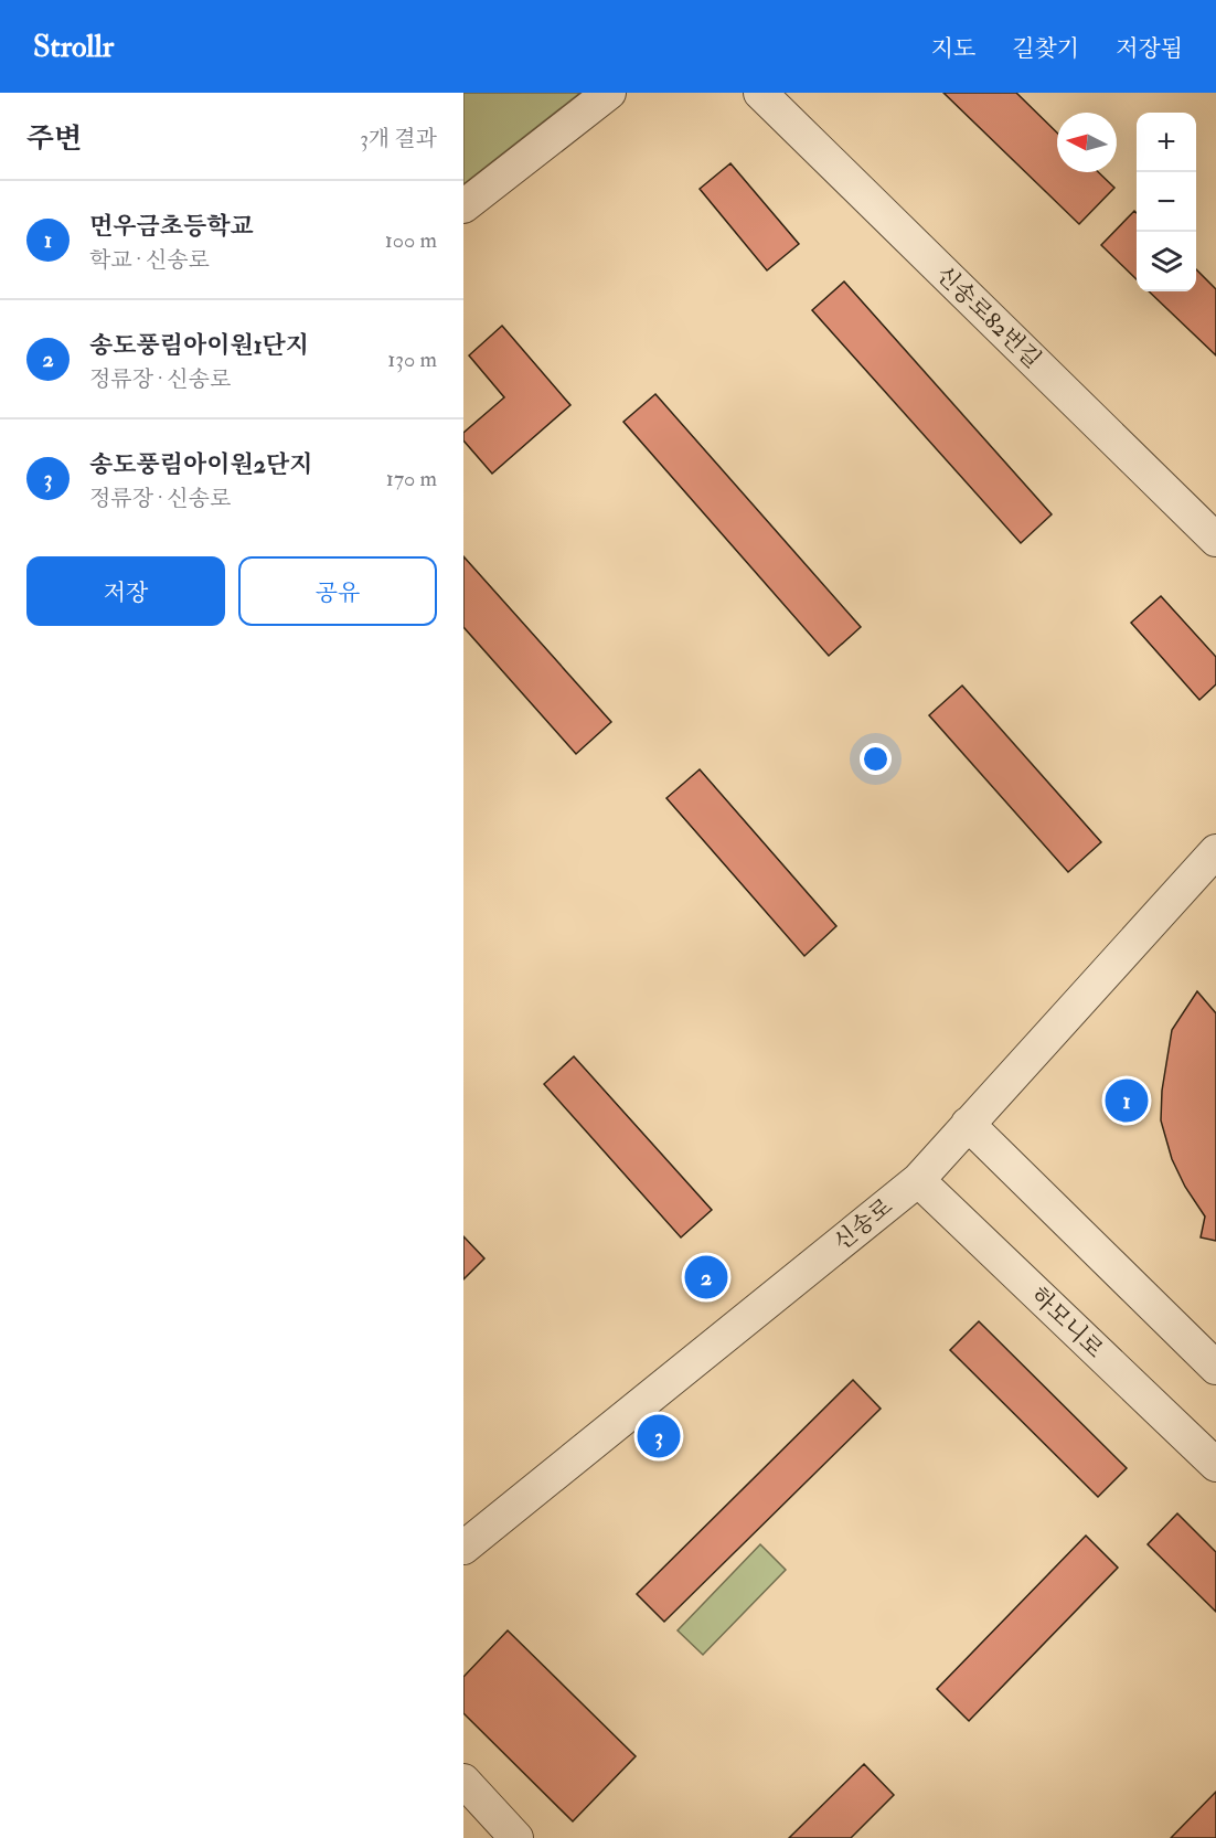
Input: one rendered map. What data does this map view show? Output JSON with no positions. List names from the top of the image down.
{
  "streets": {
    "street": ["신송로82번길", "신송로", "하모니로"]
  },
  "crossings": [
    ["신송로", "하모니로"]
  ],
  "north": "left",
  "page": {
    "header": "Strollr",
    "nav": ["지도", "길찾기", "저장됨"],
    "heading": ["주변", "3개 결과"],
    "map_buttons": ["+", "−"],
    "list": [
      {
        "mark": "1",
        "name": "먼우금초등학교",
        "note": "학교 · 신송로",
        "value": "100 m"
      },
      {
        "mark": "2",
        "name": "송도풍림아이원1단지",
        "note": "정류장 · 신송로",
        "value": "130 m"
      },
      {
        "mark": "3",
        "name": "송도풍림아이원2단지",
        "note": "정류장 · 신송로",
        "value": "170 m"
      }
    ],
    "buttons": ["저장", "공유"],
    "pins": ["1", "2", "3"]
  }
}
